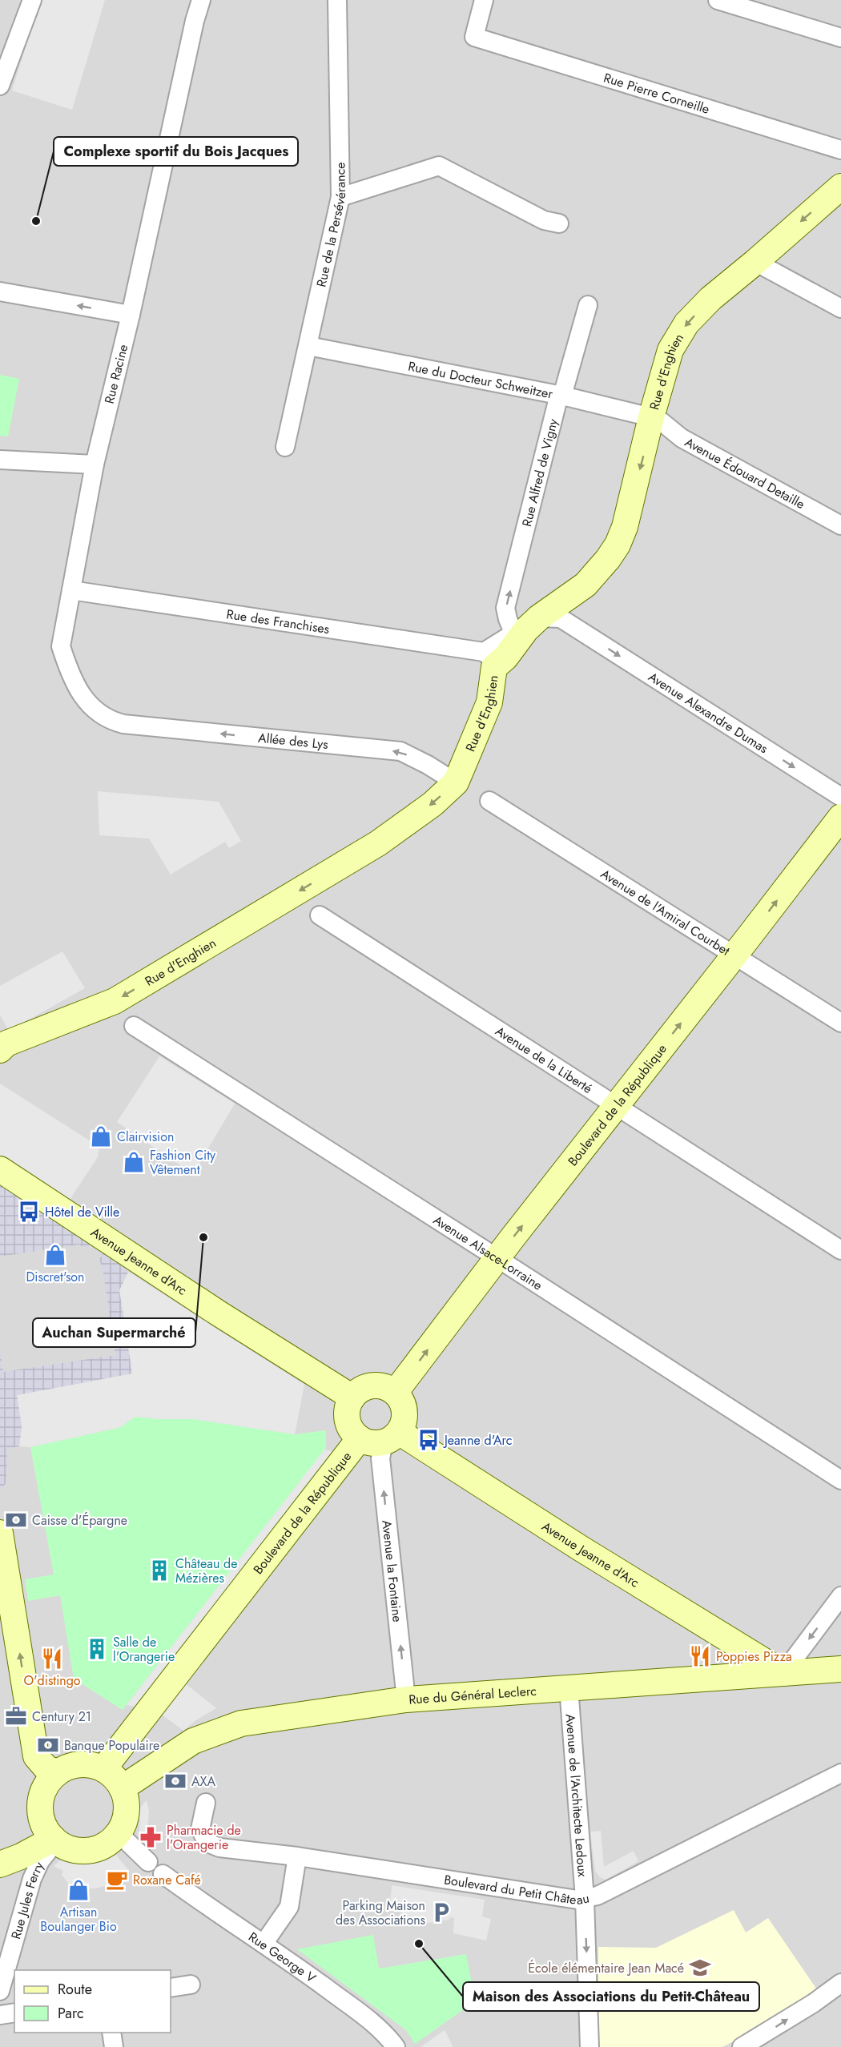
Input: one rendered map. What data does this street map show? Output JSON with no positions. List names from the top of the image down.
{
  "streets": {
    "street": [
      "Rue Pierre Corneille",
      "Rue de la Persévérance",
      "Rue d'Enghien",
      "Rue Racine",
      "Rue du Docteur Schweitzer",
      "Avenue Édouard Detaille",
      "Rue Alfred de Vigny",
      "Rue des Franchises",
      "Avenue Alexandre Dumas",
      "Allée des Lys",
      "Avenue de l'Amiral Courbet",
      "Avenue de la Liberté",
      "Boulevard de la République",
      "Avenue Alsace-Lorraine",
      "Avenue Jeanne d'Arc",
      "Avenue la Fontaine",
      "Rue du Général Leclerc",
      "Avenue de l'Architecte Ledoux",
      "Boulevard du Petit Château",
      "Rue Jules Ferry",
      "Rue George V"
    ]
  },
  "crossings": [
    ["Rue de la Persévérance", "Rue du Docteur Schweitzer"],
    ["Rue d'Enghien", "Rue du Docteur Schweitzer"],
    ["Rue d'Enghien", "Avenue Édouard Detaille"],
    ["Rue d'Enghien", "Rue Alfred de Vigny"],
    ["Rue d'Enghien", "Rue des Franchises"],
    ["Rue d'Enghien", "Avenue Alexandre Dumas"],
    ["Rue d'Enghien", "Allée des Lys"],
    ["Rue Racine", "Rue des Franchises"],
    ["Rue Racine", "Allée des Lys"],
    ["Rue du Docteur Schweitzer", "Avenue Édouard Detaille"],
    ["Rue du Docteur Schweitzer", "Rue Alfred de Vigny"],
    ["Rue Alfred de Vigny", "Rue des Franchises"],
    ["Avenue de l'Amiral Courbet", "Boulevard de la République"],
    ["Avenue de la Liberté", "Boulevard de la République"],
    ["Boulevard de la République", "Avenue Alsace-Lorraine"],
    ["Boulevard de la République", "Avenue Jeanne d'Arc"],
    ["Boulevard de la République", "Avenue la Fontaine"],
    ["Boulevard de la République", "Rue du Général Leclerc"],
    ["Boulevard de la République", "Rue Jules Ferry"],
    ["Avenue Jeanne d'Arc", "Avenue la Fontaine"],
    ["Avenue Jeanne d'Arc", "Rue du Général Leclerc"],
    ["Avenue la Fontaine", "Rue du Général Leclerc"],
    ["Rue du Général Leclerc", "Avenue de l'Architecte Ledoux"],
    ["Rue du Général Leclerc", "Rue Jules Ferry"],
    ["Avenue de l'Architecte Ledoux", "Boulevard du Petit Château"]
  ],
  "one_way": [
    "Rue d'Enghien",
    "Rue Alfred de Vigny",
    "Avenue Alexandre Dumas",
    "Allée des Lys",
    "Boulevard de la République",
    "Avenue la Fontaine",
    "Avenue de l'Architecte Ledoux"
  ],
  "places": {
    "other": ["Complexe sportif du Bois Jacques", "Auchan Supermarché", "Maison des Associations du Petit-Château"],
    "shop": [
      "Clairvision",
      "Fashion City Vêtement",
      "Discret'son",
      "Artisan Boulanger Bio"
    ],
    "bus stop": ["Hôtel de Ville", "Jeanne d'Arc"],
    "bank": ["Caisse d'Épargne", "Banque Populaire", "AXA"],
    "building": ["Château de Mézières", "Salle de l'Orangerie"],
    "restaurant": ["Poppies Pizza", "O'distingo"],
    "office": ["Century 21"],
    "pharmacy": ["Pharmacie de l'Orangerie"],
    "cafe": ["Roxane Café"],
    "parking": ["Parking Maison des Associations"],
    "school or university": ["École élémentaire Jean Macé"]
  },
  "legend": ["Route", "Parc"]
}
